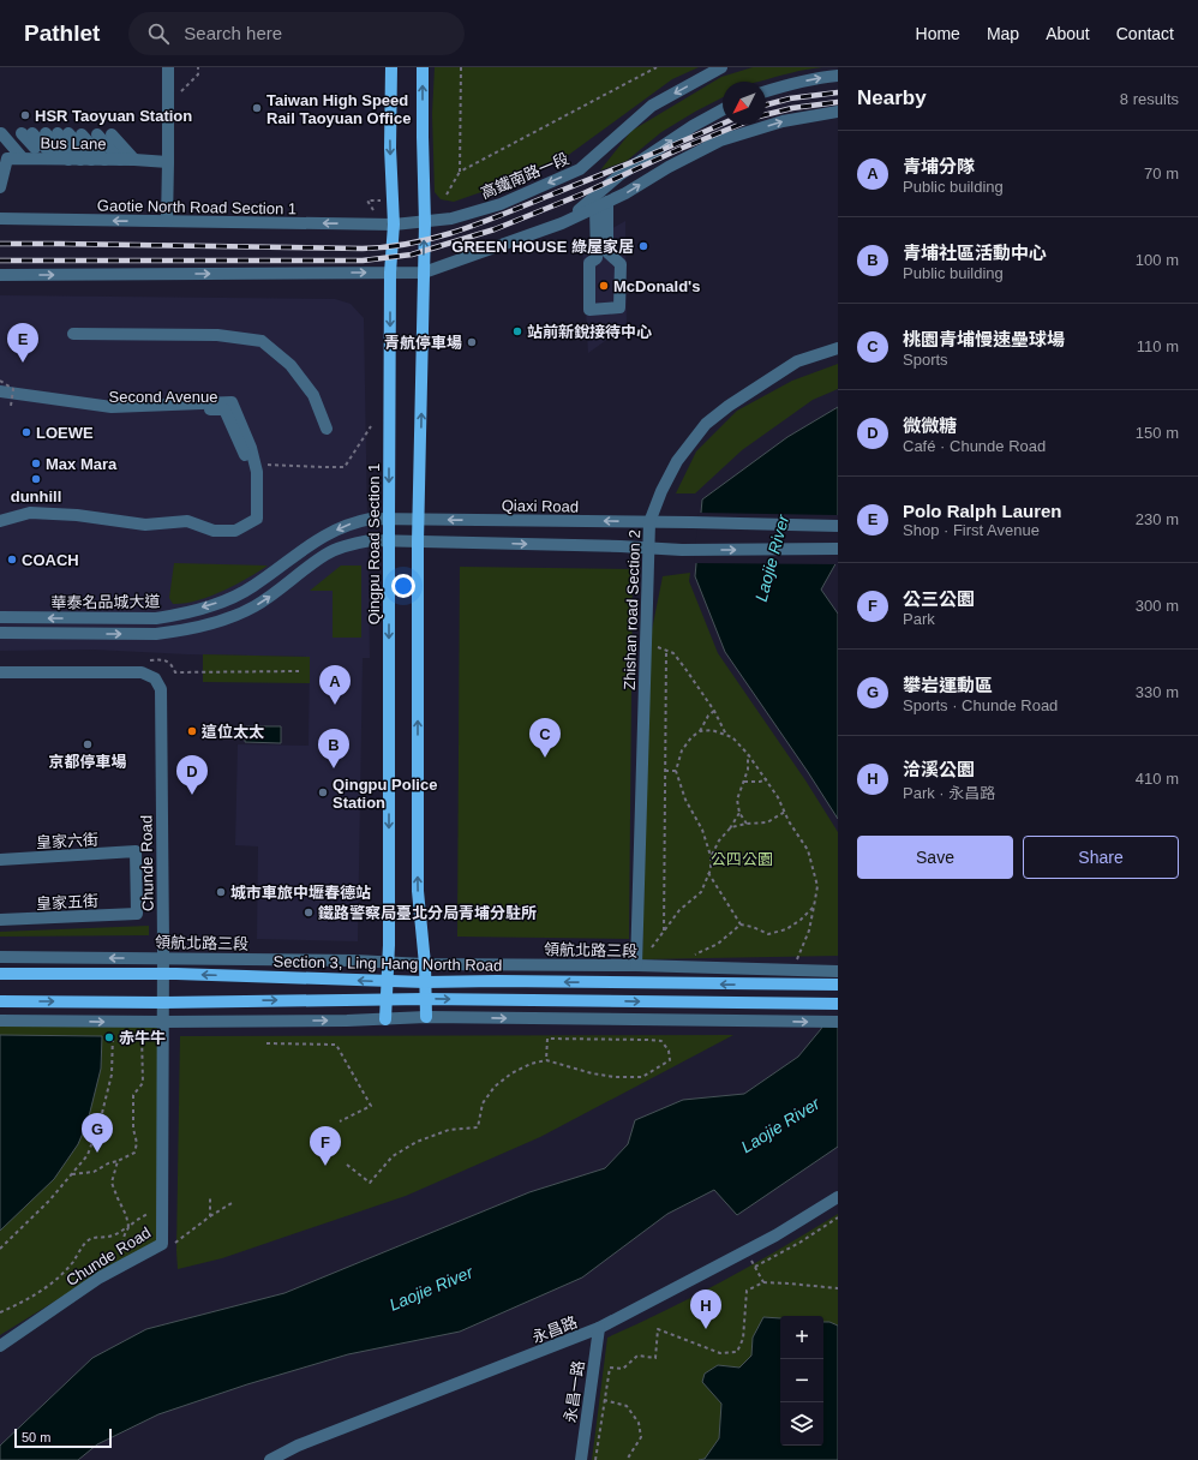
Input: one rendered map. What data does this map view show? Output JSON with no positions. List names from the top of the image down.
{
  "streets": {
    "main road": ["Qingpu Road Section 1", "Section 3, Ling Hang North Road"],
    "street": [
      "Bus Lane",
      "高鐵南路一段",
      "Gaotie North Road Section 1",
      "Second Avenue",
      "Qiaxi Road",
      "華泰名品城大道",
      "Zhishan road Section 2",
      "皇家六街",
      "Chunde Road",
      "皇家五街",
      "領航北路三段",
      "永昌路",
      "永昌一路"
    ]
  },
  "crossings": [
    ["高鐵南路一段", "Gaotie North Road Section 1"],
    ["高鐵南路一段", "Qingpu Road Section 1"],
    ["Gaotie North Road Section 1", "Qingpu Road Section 1"],
    ["Qiaxi Road", "Qingpu Road Section 1"],
    ["Qiaxi Road", "華泰名品城大道"],
    ["Qiaxi Road", "Zhishan road Section 2"],
    ["Qingpu Road Section 1", "華泰名品城大道"],
    ["Qingpu Road Section 1", "領航北路三段"],
    ["Qingpu Road Section 1", "Section 3, Ling Hang North Road"],
    ["Zhishan road Section 2", "領航北路三段"],
    ["皇家六街", "皇家五街"],
    ["Chunde Road", "領航北路三段"],
    ["Chunde Road", "Section 3, Ling Hang North Road"],
    ["永昌路", "永昌一路"]
  ],
  "water": ["Laojie River"],
  "parks": ["公四公園"],
  "places": [
    "Taiwan High Speed Rail Taoyuan Office",
    "HSR Taoyuan Station",
    "GREEN HOUSE 綠屋家居",
    "McDonald's",
    "站前新銳接待中心",
    "青航停車場",
    "LOEWE",
    "Max Mara",
    "dunhill",
    "COACH",
    "這位太太",
    "京都停車場",
    "Qingpu Police Station",
    "城市車旅中壢春德站",
    "鐵路警察局臺北分局青埔分駐所",
    "赤牛牛"
  ],
  "scale_bar": "50 m",
  "north": "bottom left",
  "page": {
    "header": "Pathlet",
    "search": "Search here",
    "nav": [
      "Home",
      "Map",
      "About",
      "Contact"
    ],
    "heading": ["Nearby", "8 results"],
    "list": [
      {
        "mark": "A",
        "name": "青埔分隊",
        "note": "Public building",
        "value": "70 m"
      },
      {
        "mark": "B",
        "name": "青埔社區活動中心",
        "note": "Public building",
        "value": "100 m"
      },
      {
        "mark": "C",
        "name": "桃園青埔慢速壘球場",
        "note": "Sports",
        "value": "110 m"
      },
      {
        "mark": "D",
        "name": "微微糖",
        "note": "Café · Chunde Road",
        "value": "150 m"
      },
      {
        "mark": "E",
        "name": "Polo Ralph Lauren",
        "note": "Shop · First Avenue",
        "value": "230 m"
      },
      {
        "mark": "F",
        "name": "公三公園",
        "note": "Park",
        "value": "300 m"
      },
      {
        "mark": "G",
        "name": "攀岩運動區",
        "note": "Sports · Chunde Road",
        "value": "330 m"
      },
      {
        "mark": "H",
        "name": "洽溪公園",
        "note": "Park · 永昌路",
        "value": "410 m"
      }
    ],
    "pins": [
      "E",
      "A",
      "C",
      "B",
      "D",
      "G",
      "F",
      "H"
    ],
    "buttons": ["Save", "Share"],
    "map_buttons": ["+", "−"],
    "scale": "50 m"
  }
}
